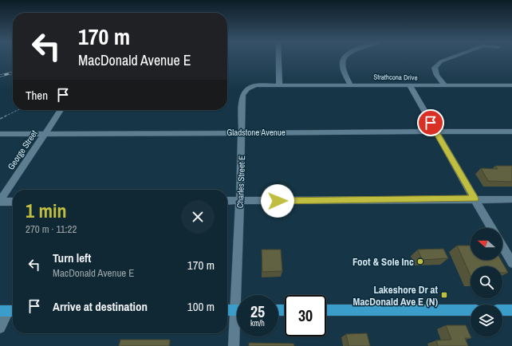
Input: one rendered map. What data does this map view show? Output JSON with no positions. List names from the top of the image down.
{
  "streets": {
    "street": [
      "Strathcona Drive",
      "Gladstone Avenue",
      "George Street",
      "Charles Street E"
    ]
  },
  "crossings": [
    ["Strathcona Drive", "Charles Street E"],
    ["Gladstone Avenue", "George Street"],
    ["Gladstone Avenue", "Charles Street E"]
  ],
  "places": {
    "other": ["Foot & Sole Inc"],
    "transit": ["Lakeshore Dr at MacDonald Ave E (N)"]
  },
  "north": "left",
  "page": {
    "turn": ["170 m", "MacDonald Avenue E"],
    "then": "Then",
    "heading": ["1 min", "270 m · 11:22"],
    "list": [
      {
        "name": "Turn left",
        "note": "MacDonald Avenue E",
        "value": "170 m"
      },
      {
        "name": "Arrive at destination",
        "value": "100 m"
      }
    ],
    "speed": "25 km/h",
    "limit": "30"
  }
}
